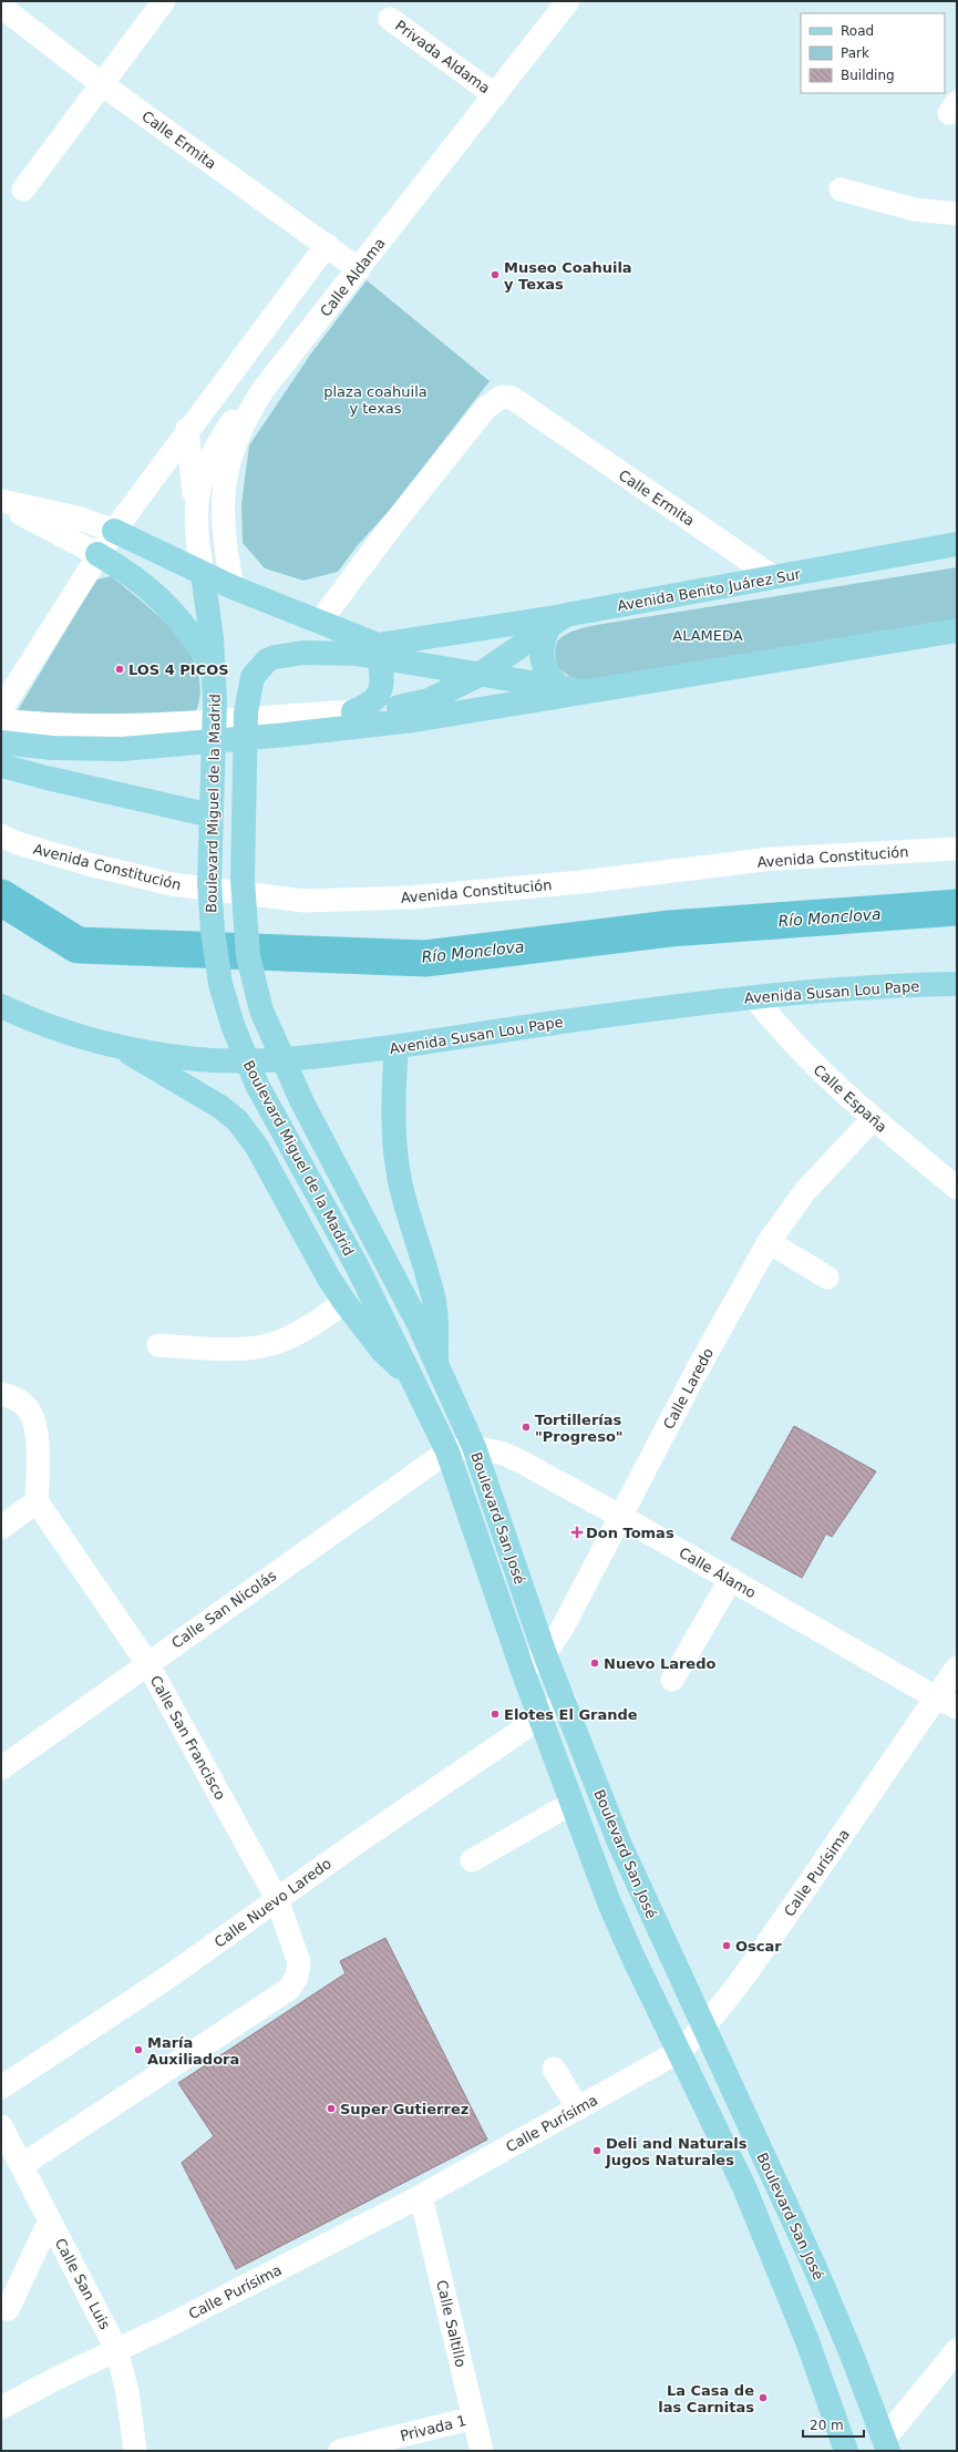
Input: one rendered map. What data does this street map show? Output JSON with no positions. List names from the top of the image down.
{
  "streets": {
    "main road": [
      "Avenida Benito Juárez Sur",
      "Boulevard Miguel de la Madrid",
      "Avenida Susan Lou Pape",
      "Boulevard San José"
    ],
    "street": [
      "Privada Aldama",
      "Calle Ermita",
      "Calle Aldama",
      "Avenida Constitución",
      "Calle España",
      "Calle Laredo",
      "Calle Álamo",
      "Calle San Nicolás",
      "Calle San Francisco",
      "Calle Purísima",
      "Calle Nuevo Laredo",
      "Calle San Luis",
      "Calle Saltillo",
      "Privada 1"
    ]
  },
  "crossings": [
    ["Privada Aldama", "Calle Aldama"],
    ["Calle Ermita", "Calle Aldama"],
    ["Calle Ermita", "Avenida Benito Juárez Sur"],
    ["Boulevard Miguel de la Madrid", "Boulevard San José"],
    ["Avenida Susan Lou Pape", "Calle España"],
    ["Calle España", "Calle Laredo"],
    ["Calle Laredo", "Boulevard San José"],
    ["Calle Laredo", "Calle Álamo"],
    ["Boulevard San José", "Calle Álamo"],
    ["Boulevard San José", "Calle San Nicolás"],
    ["Boulevard San José", "Calle Purísima"],
    ["Boulevard San José", "Calle Nuevo Laredo"],
    ["Calle Álamo", "Calle San Nicolás"],
    ["Calle Álamo", "Calle Purísima"],
    ["Calle San Nicolás", "Calle San Francisco"],
    ["Calle San Francisco", "Calle Nuevo Laredo"],
    ["Calle San Francisco", "Calle San Luis"],
    ["Calle Purísima", "Calle San Luis"],
    ["Calle Purísima", "Calle Saltillo"],
    ["Calle Saltillo", "Privada 1"]
  ],
  "water": ["Río Monclova"],
  "parks": ["plaza coahuila y texas", "ALAMEDA"],
  "places": {
    "other": [
      "Museo Coahuila y Texas",
      "LOS 4 PICOS",
      "Tortillerías \"Progreso\"",
      "Nuevo Laredo",
      "Elotes El Grande",
      "Oscar",
      "María Auxiliadora",
      "Super Gutierrez",
      "Deli and Naturals Jugos Naturales",
      "La Casa de las Carnitas"
    ],
    "health": ["Don Tomas"]
  },
  "legend": ["Road", "Park", "Building"],
  "scale_bar": "20 m"
}
